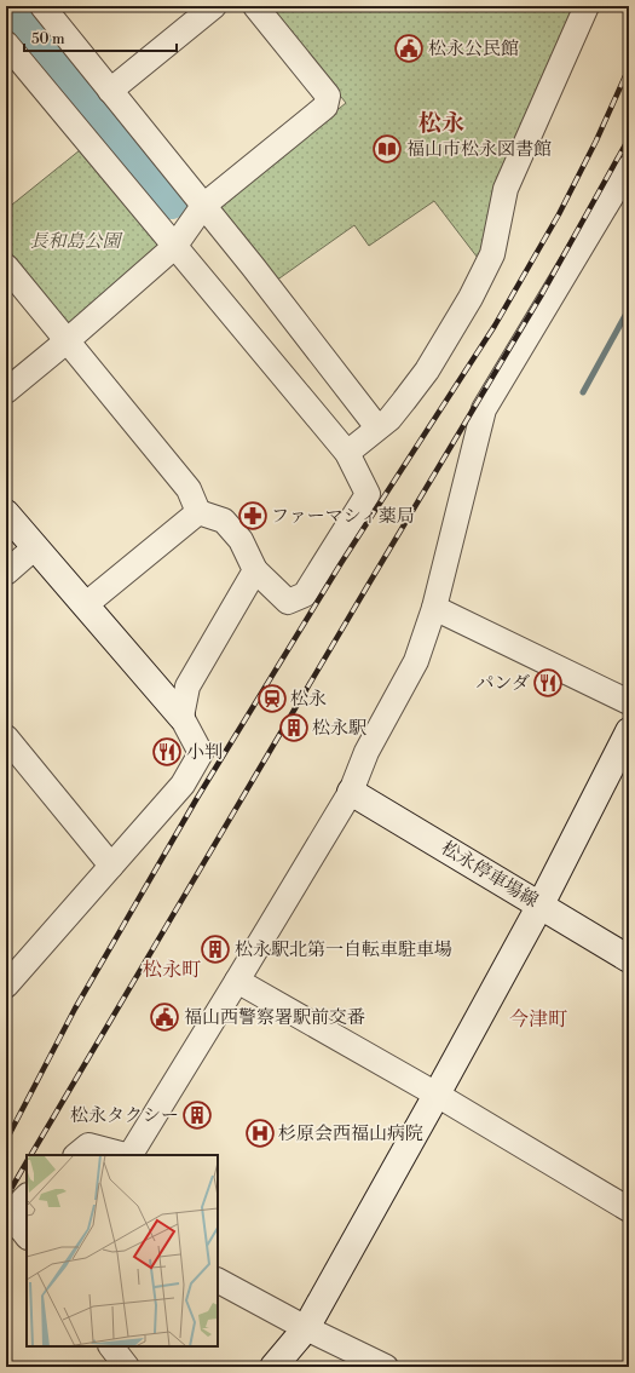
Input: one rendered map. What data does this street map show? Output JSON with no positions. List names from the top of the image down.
{
  "streets": {
    "street": ["松永停車場線"]
  },
  "districts": ["松永", "松永町", "今津町"],
  "parks": ["長和島公園"],
  "places": {
    "public building": ["松永公民館", "福山西警察署駅前交番"],
    "library": ["福山市松永図書館"],
    "pharmacy": ["ファーマシィ薬局"],
    "restaurant": ["パンダ", "小判"],
    "station": ["松永"],
    "building": ["松永駅", "松永駅北第一自転車駐車場", "松永タクシー"],
    "hospital": ["杉原会西福山病院"]
  },
  "scale_bar": "50 m"
}
